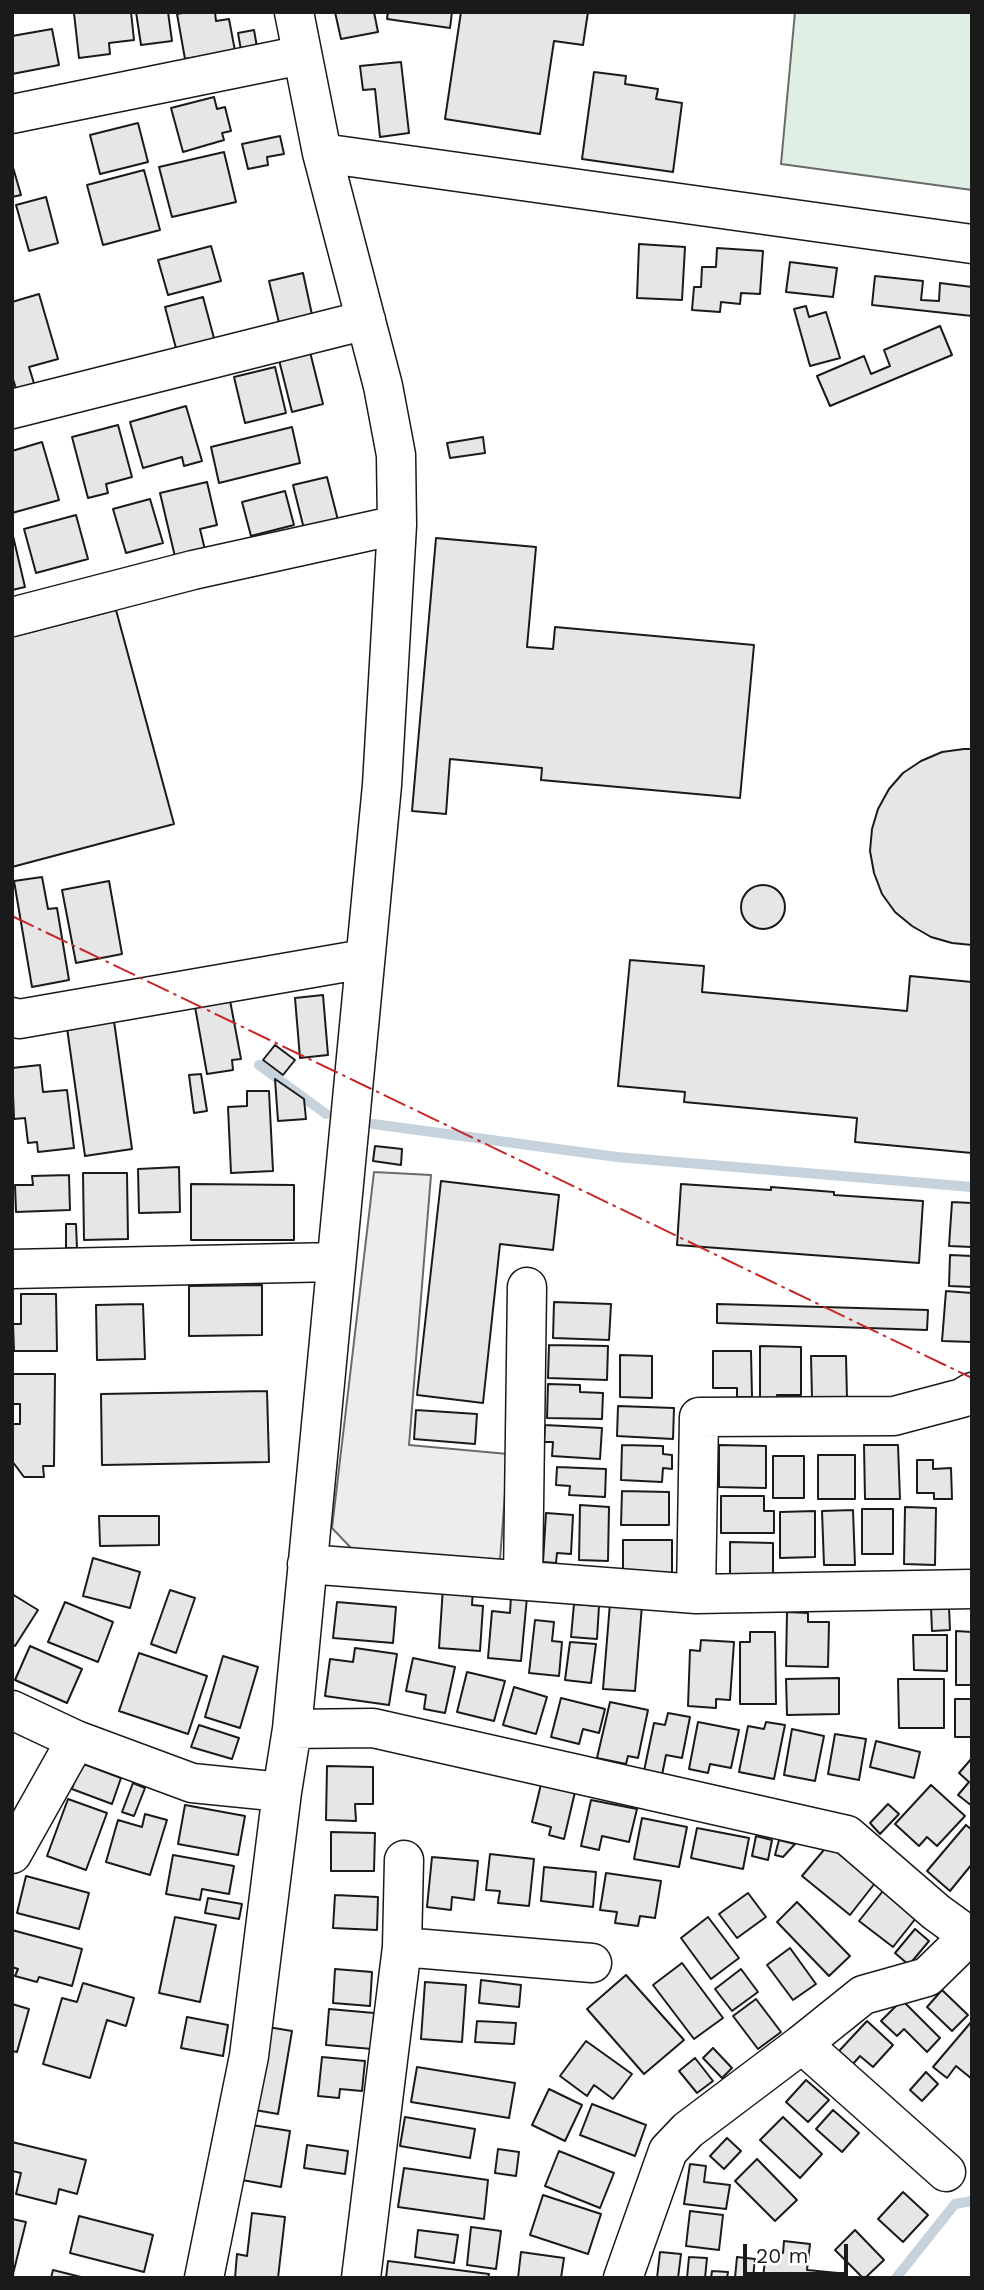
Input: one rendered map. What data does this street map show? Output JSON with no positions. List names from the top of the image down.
{
  "scale_bar": "20 m"
}
